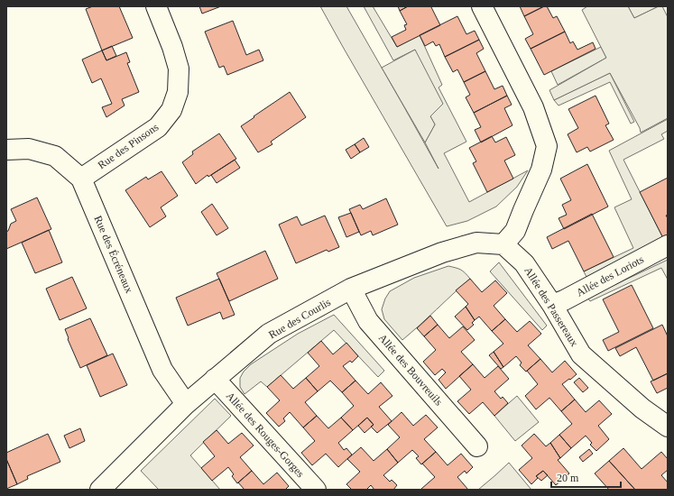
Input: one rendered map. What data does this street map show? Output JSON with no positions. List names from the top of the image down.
{
  "streets": {
    "street": [
      "Rue des Pinsons",
      "Rue des Écréneaux",
      "Allée des Loriots",
      "Allée des Passereaux",
      "Rue des Courlis",
      "Allée des Bouvreuils",
      "Allée des Rouges-Gorges"
    ]
  },
  "crossings": [
    ["Rue des Pinsons", "Rue des Écréneaux"],
    ["Rue des Écréneaux", "Rue des Courlis"],
    ["Allée des Loriots", "Allée des Passereaux"],
    ["Allée des Passereaux", "Rue des Courlis"],
    ["Rue des Courlis", "Allée des Bouvreuils"],
    ["Rue des Courlis", "Allée des Rouges-Gorges"]
  ],
  "scale_bar": "20 m"
}
